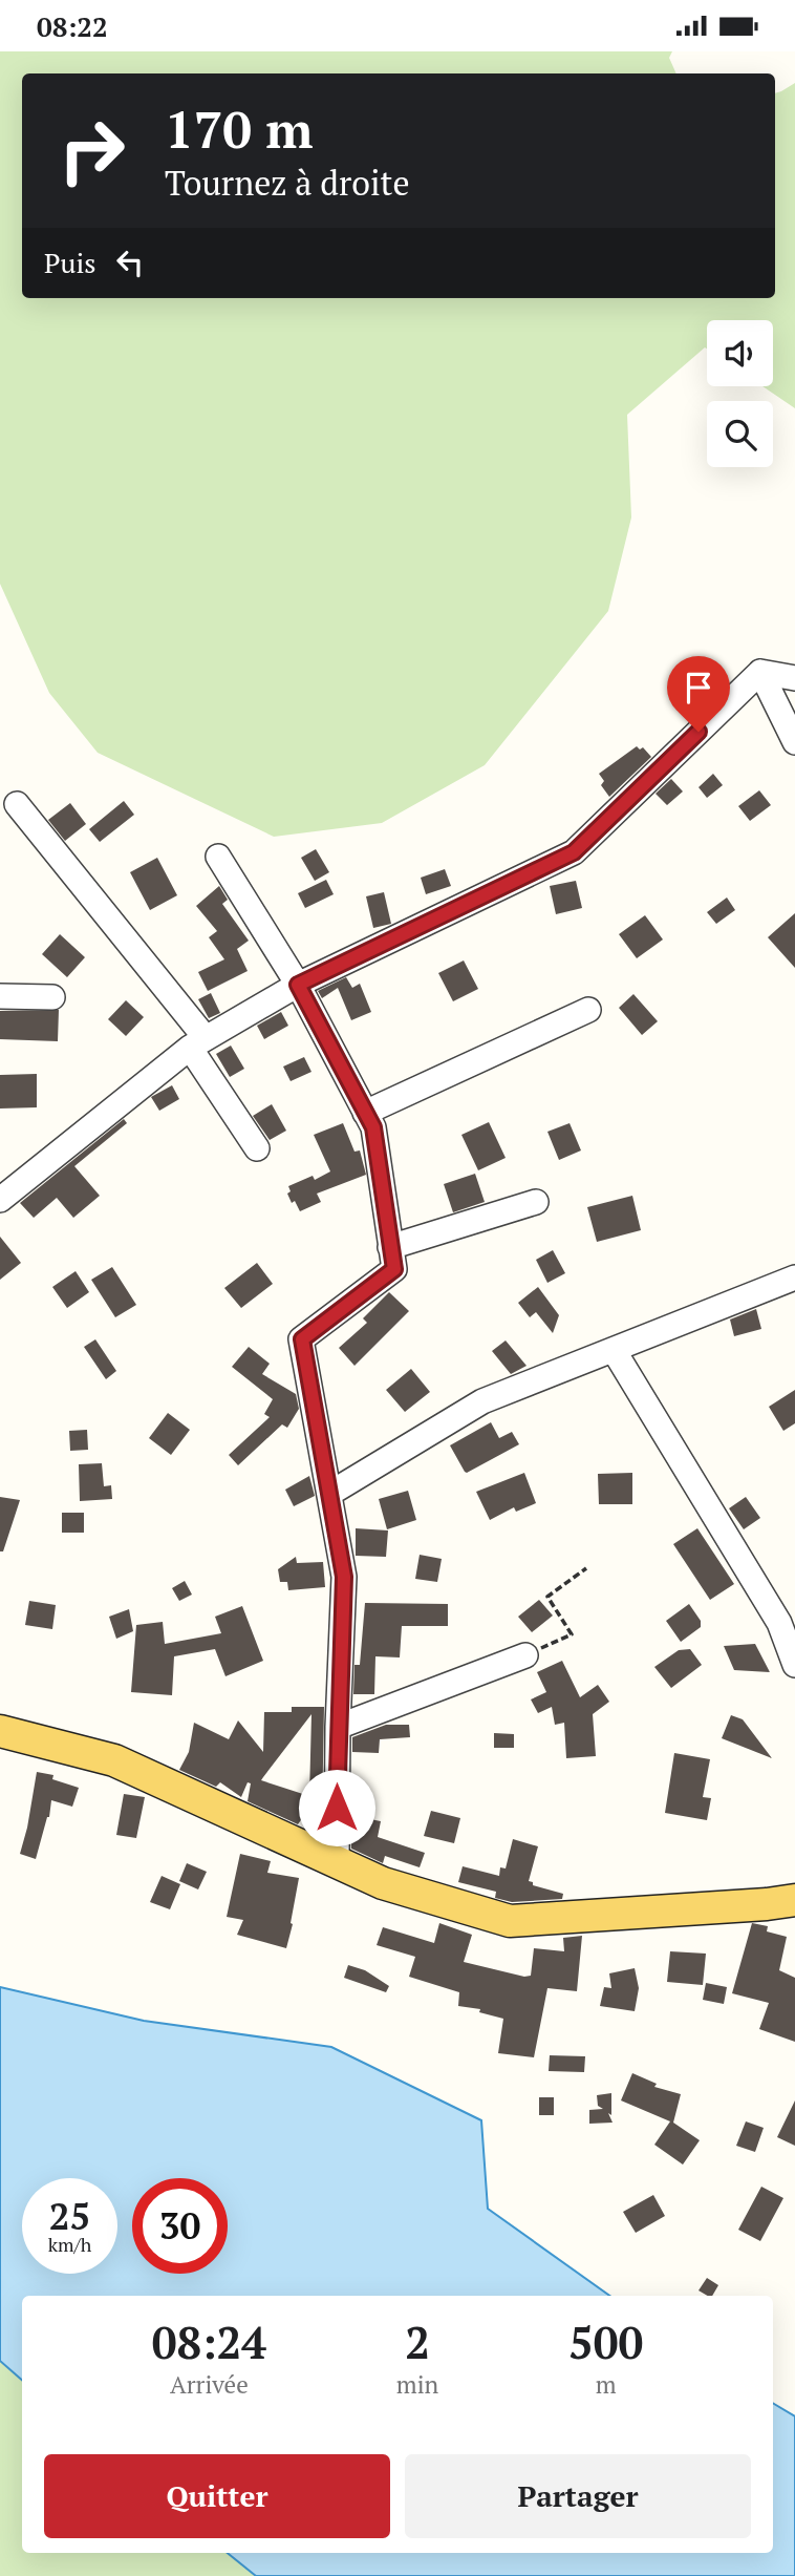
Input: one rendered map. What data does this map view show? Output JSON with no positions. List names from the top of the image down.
{
  "page": {
    "status": "08:22",
    "turn": ["170 m", "Tournez à droite"],
    "then": "Puis",
    "speed": "25 km/h",
    "limit": "30",
    "eta": [
      "08:24",
      "Arrivée",
      "2",
      "min",
      "500",
      "m"
    ],
    "buttons": ["Quitter", "Partager"]
  }
}
